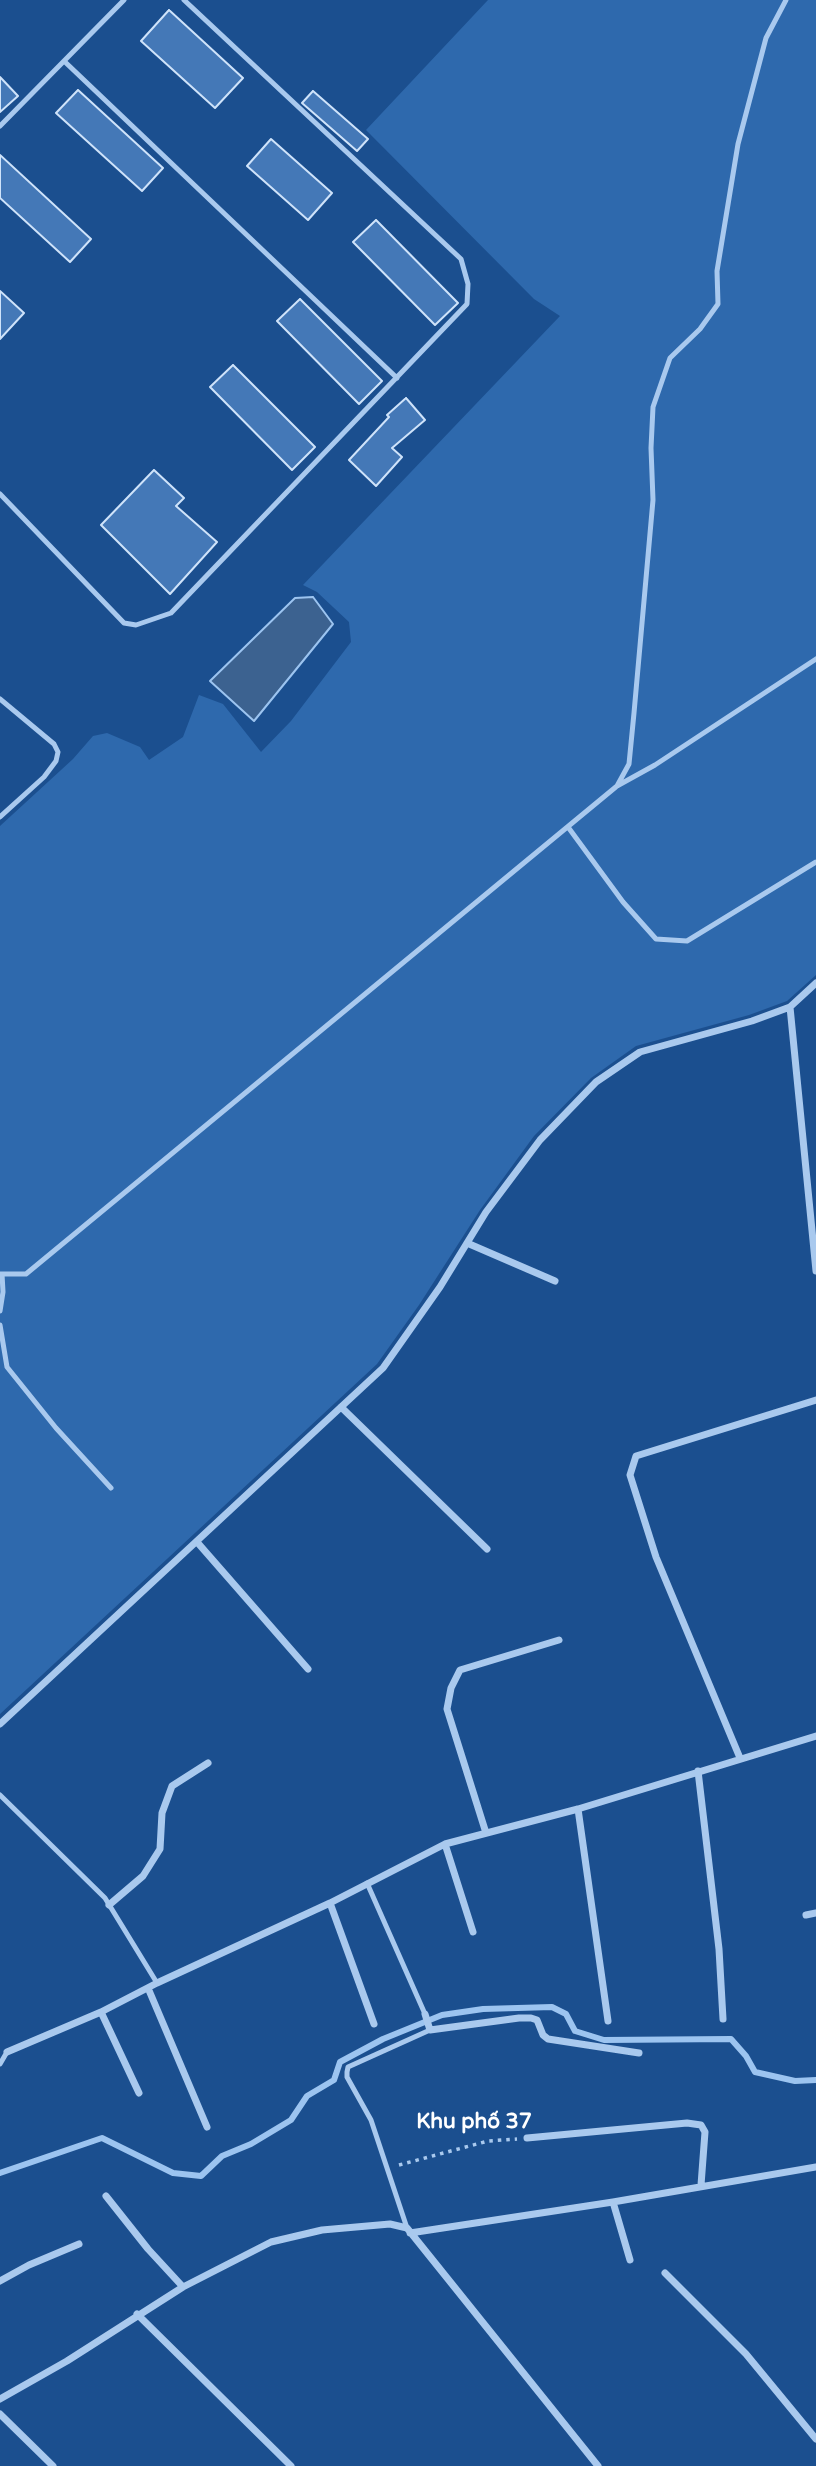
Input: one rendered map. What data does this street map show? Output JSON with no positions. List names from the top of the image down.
{
  "districts": ["Khu phố 37"]
}
